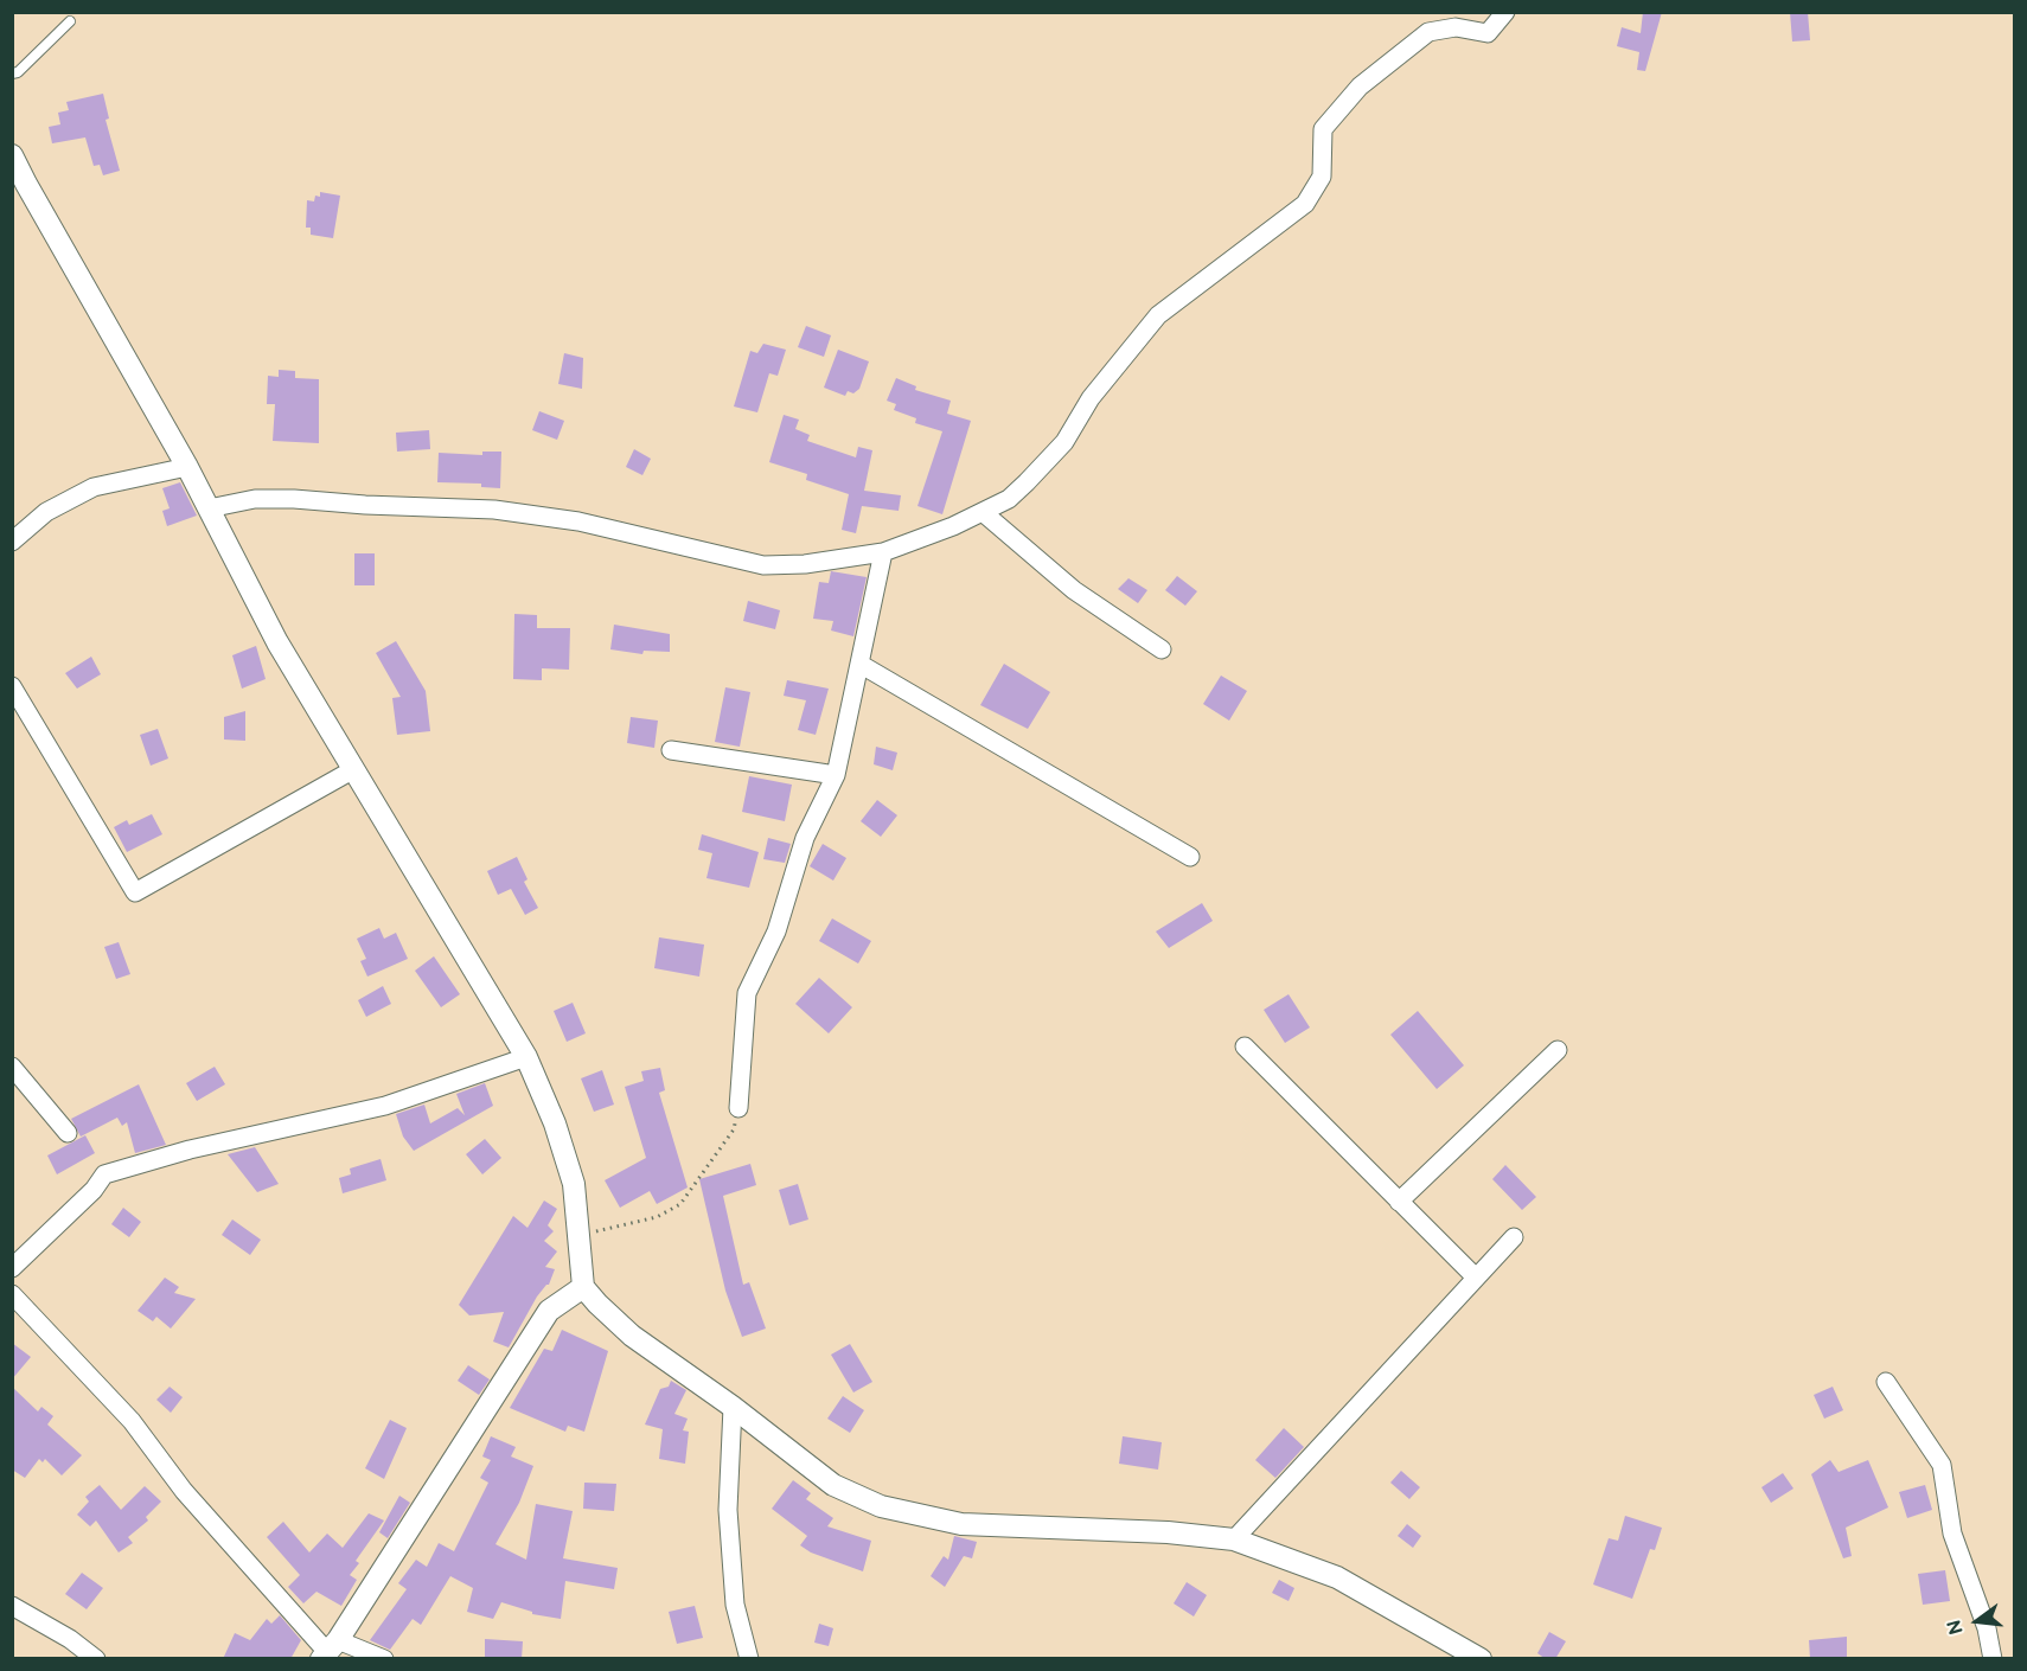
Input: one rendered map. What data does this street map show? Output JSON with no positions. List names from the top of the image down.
{
  "north": "left"
}
